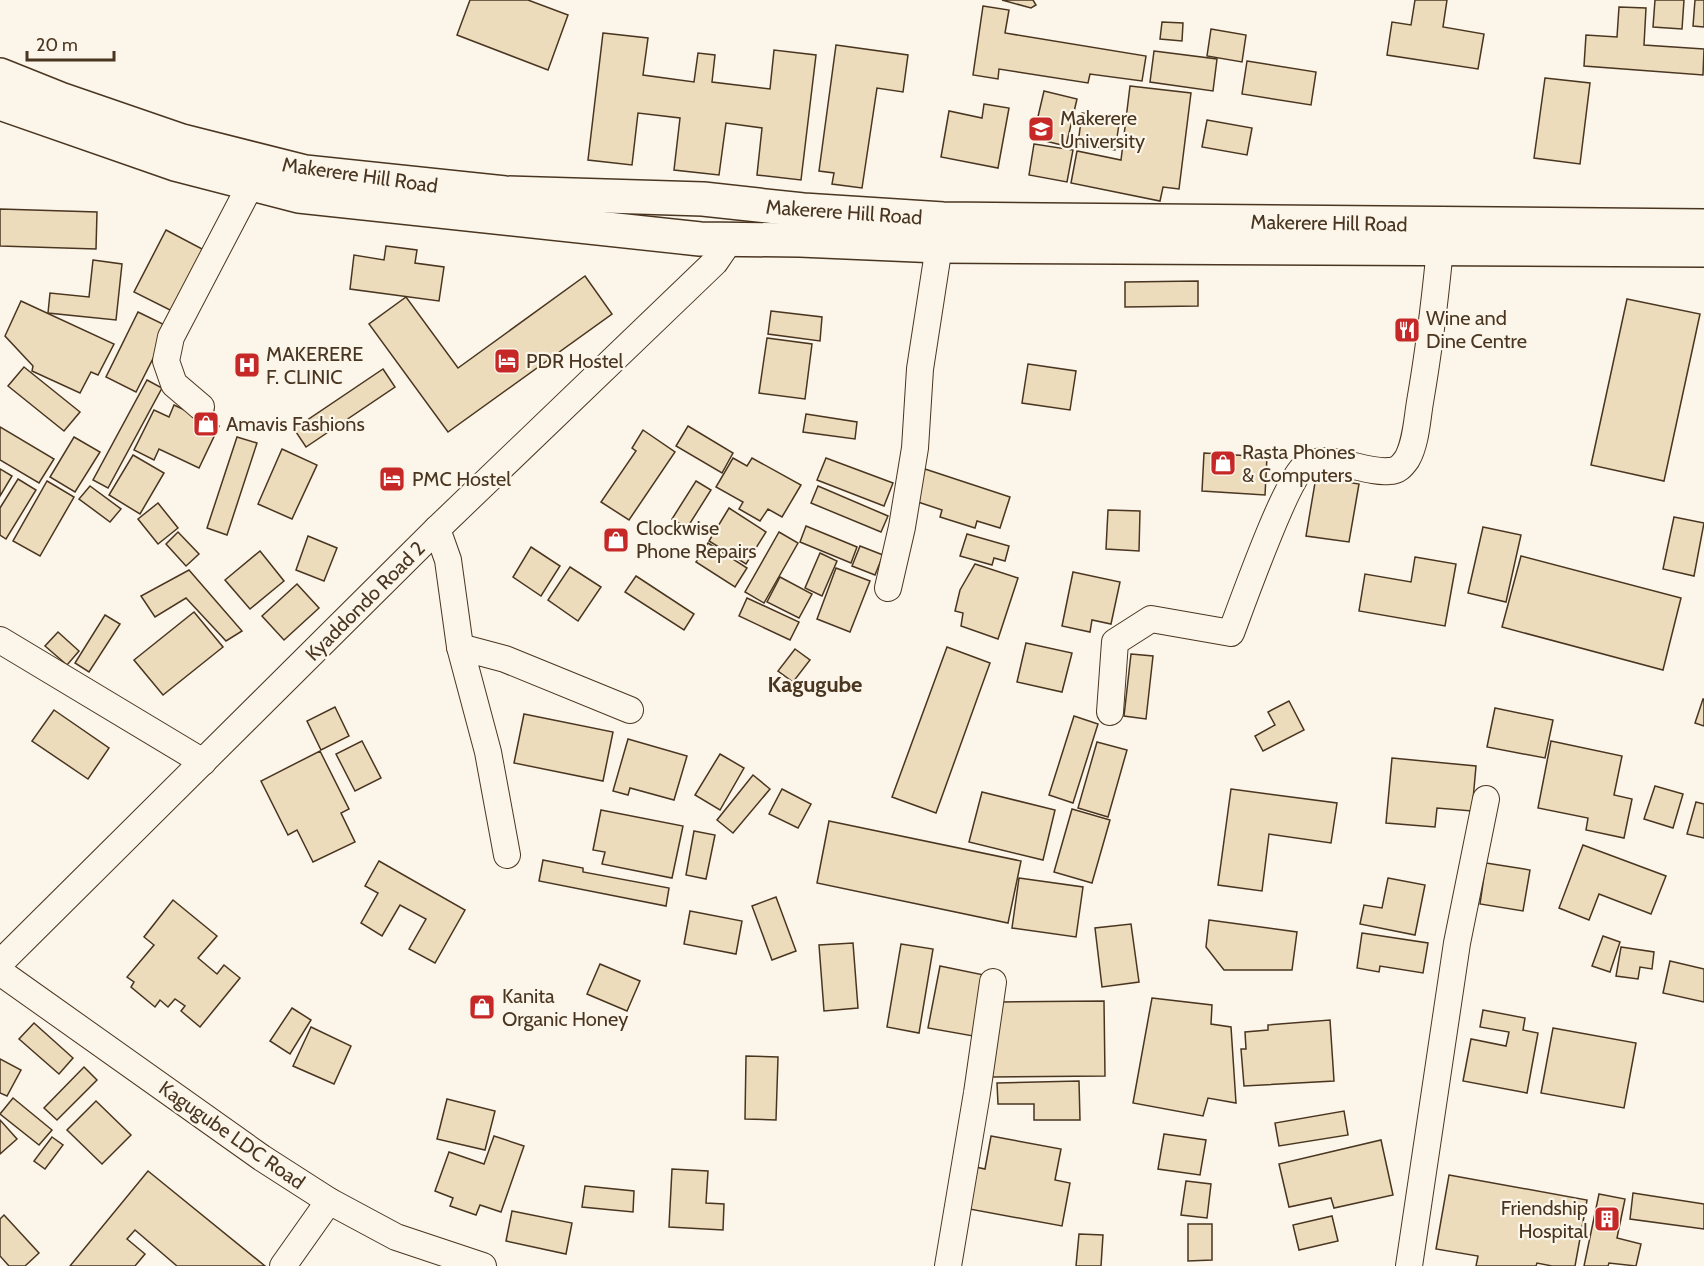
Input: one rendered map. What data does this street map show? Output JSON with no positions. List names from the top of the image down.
{
  "streets": {
    "main road": ["Makerere Hill Road"],
    "street": ["Kyaddondo Road 2", "Kagugube LDC Road"]
  },
  "crossings": [
    ["Makerere Hill Road", "Kyaddondo Road 2"],
    ["Kyaddondo Road 2", "Kagugube LDC Road"]
  ],
  "districts": ["Kagugube"],
  "places": {
    "school or university": ["Makerere University"],
    "restaurant": ["Wine and Dine Centre"],
    "hotel": ["PDR Hostel", "PMC Hostel"],
    "hospital": ["MAKERERE F. CLINIC"],
    "shop": [
      "Amavis Fashions",
      "Rasta Phones & Computers",
      "Clockwise Phone Repairs",
      "Kanita Organic Honey"
    ],
    "building": ["Friendship Hospital"]
  },
  "scale_bar": "20 m"
}
